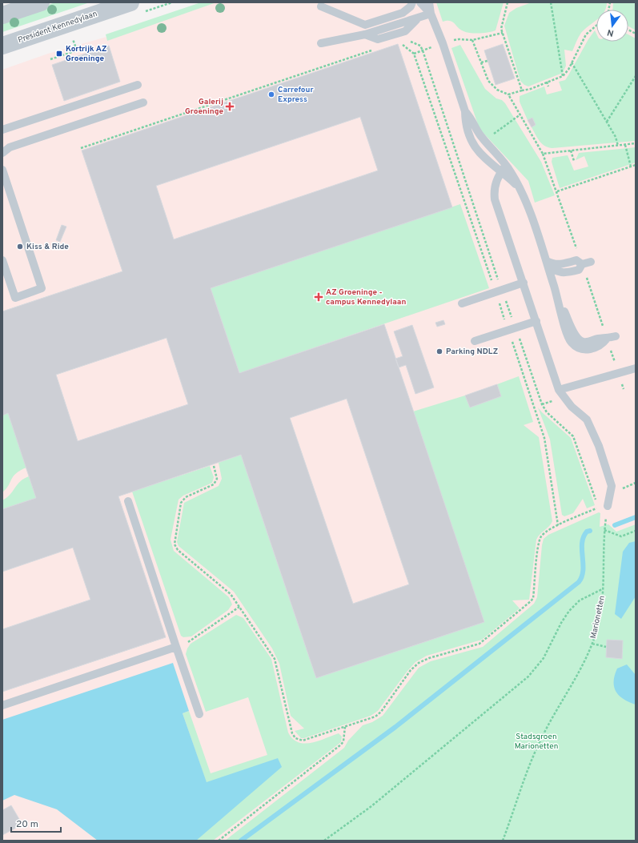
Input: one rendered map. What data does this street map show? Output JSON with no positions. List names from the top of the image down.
{
  "streets": {
    "street": ["President Kennedylaan"],
    "path": ["Marionetten"]
  },
  "parks": ["Stadsgroen Marionetten"],
  "places": {
    "transit": ["Kortrijk AZ Groeninge"],
    "other": ["Carrefour Express", "Kiss & Ride", "Parking NDLZ"],
    "health": ["Galerij Groeninge", "AZ Groeninge - campus Kennedylaan"]
  },
  "scale_bar": "20 m",
  "north": "bottom"
}
